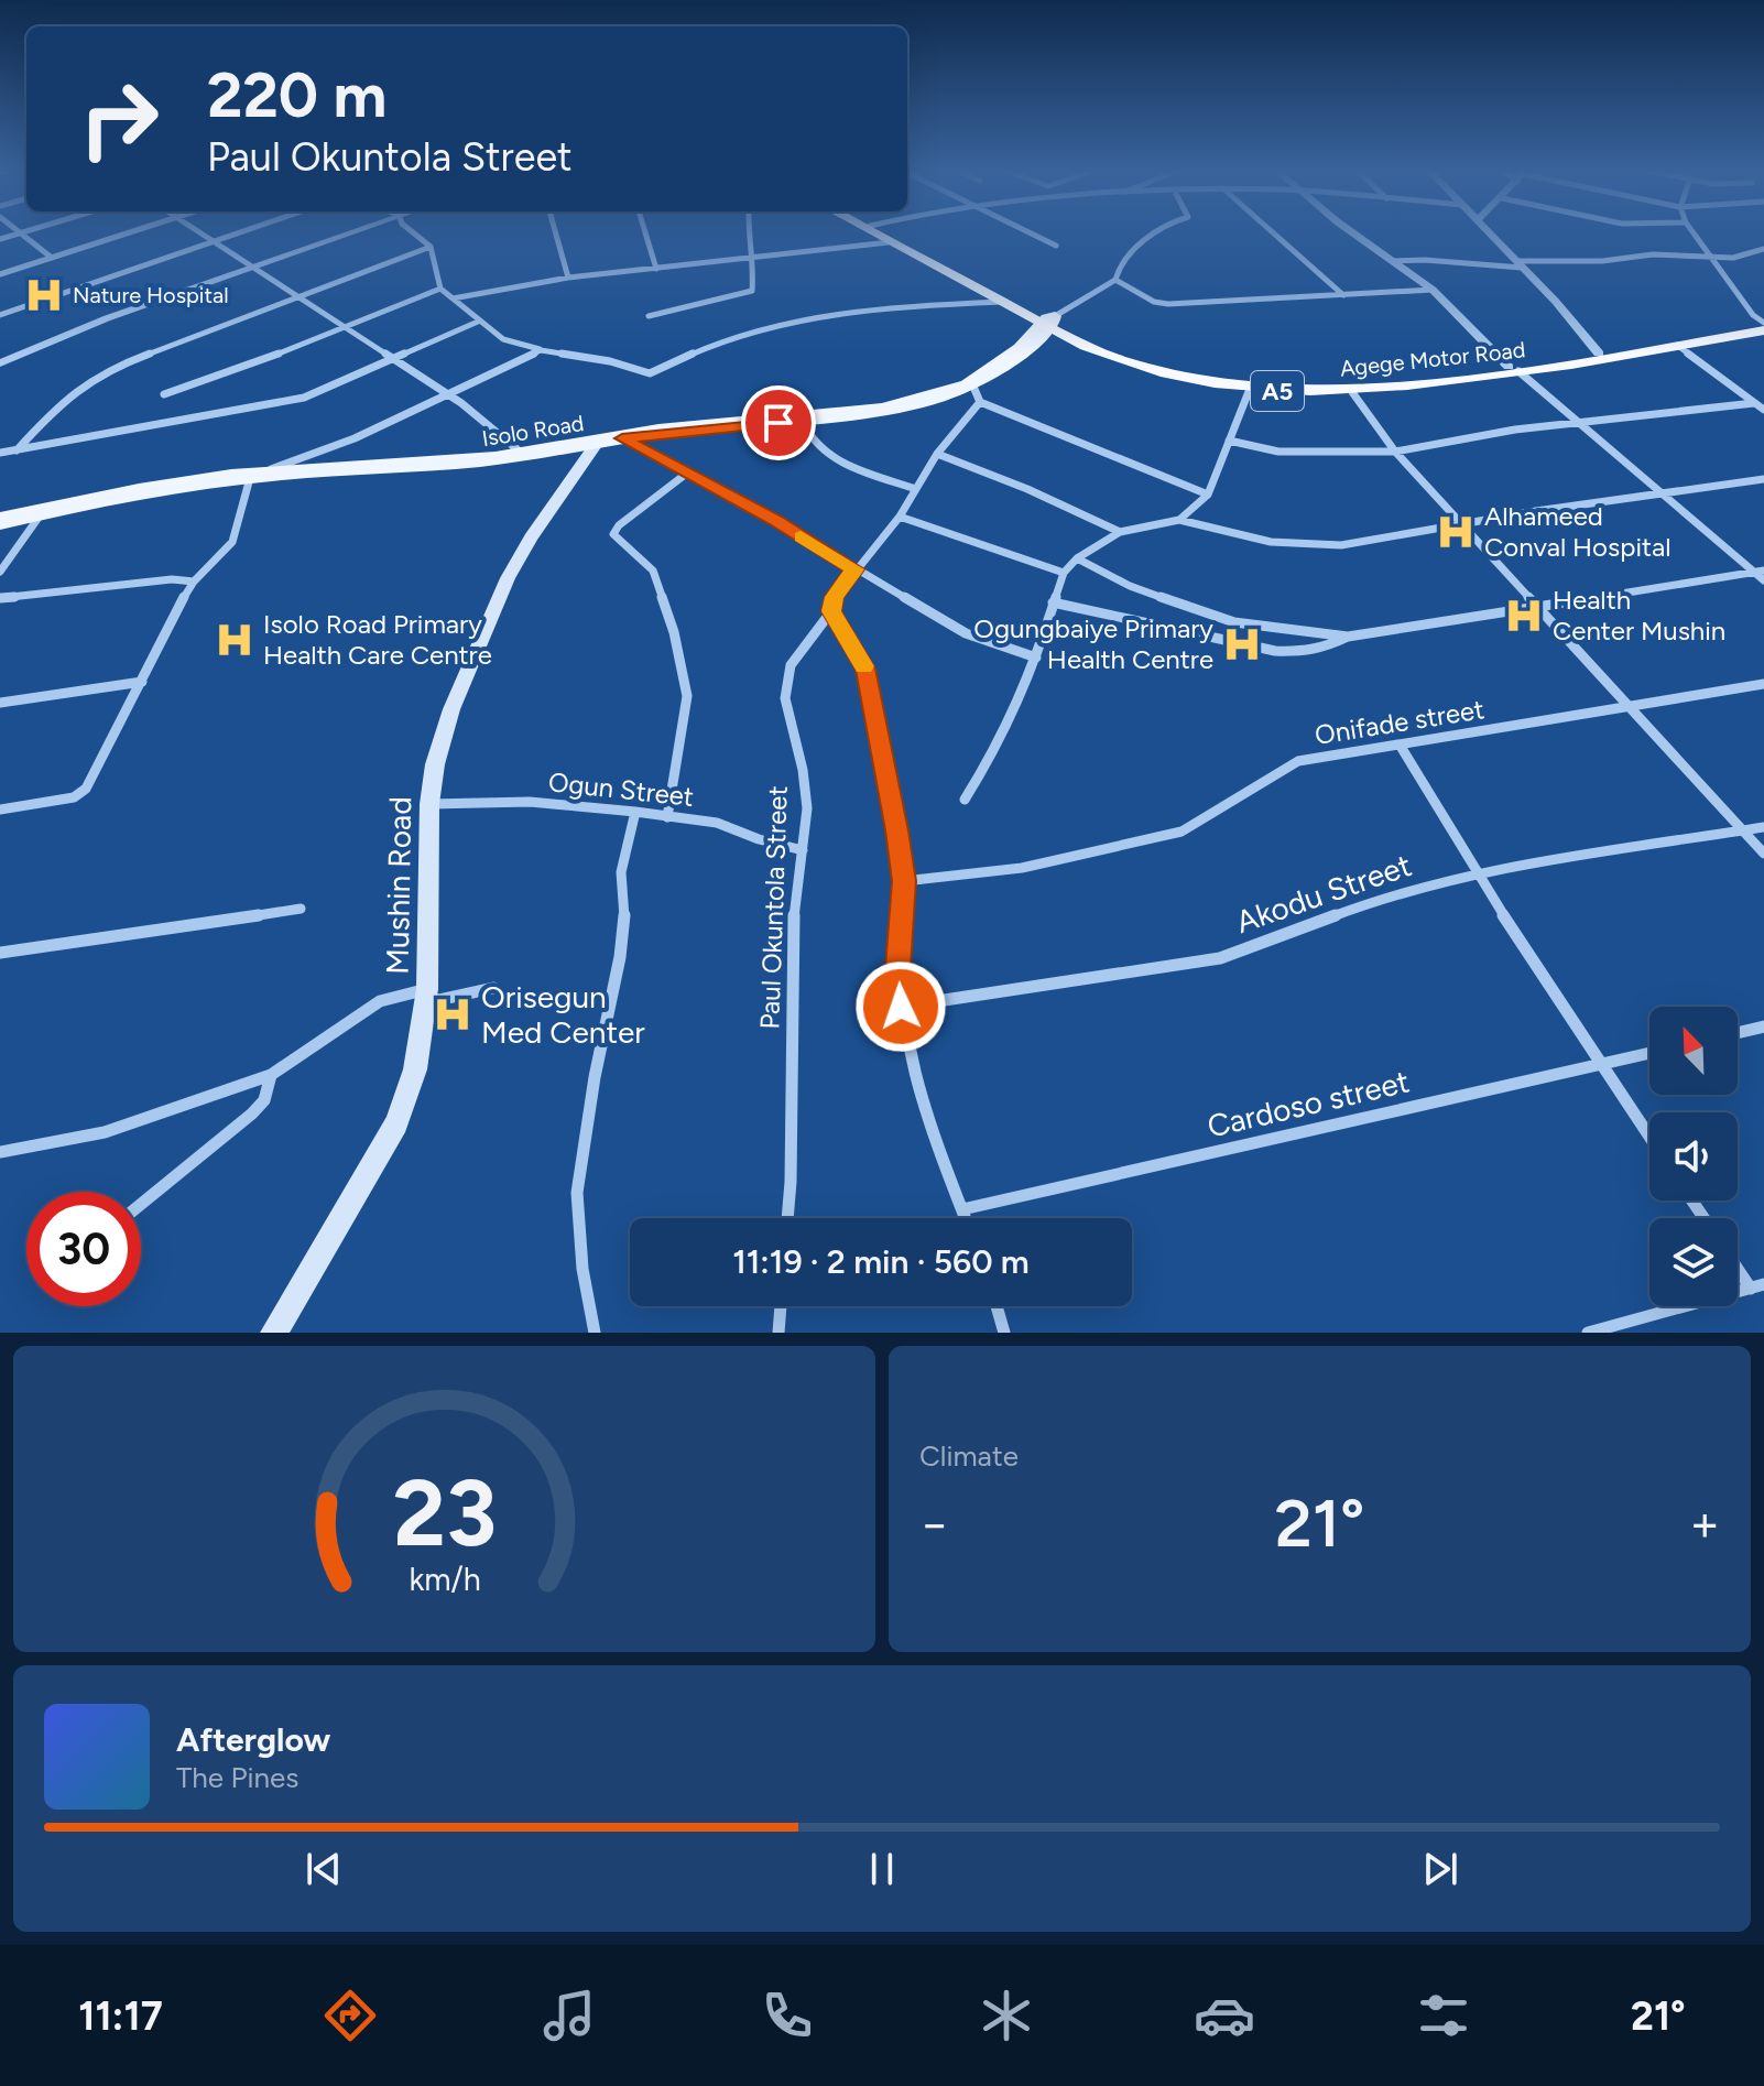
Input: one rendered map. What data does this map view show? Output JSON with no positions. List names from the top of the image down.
{
  "streets": {
    "highway": ["Agege Motor Road", "A5"],
    "main road": ["Isolo Road", "Mushin Road"],
    "street": [
      "Onifade street",
      "Ogun Street",
      "Akodu Street",
      "Paul Okuntola Street",
      "Cardoso street"
    ]
  },
  "crossings": [
    ["Agege Motor Road", "Isolo Road"],
    ["Isolo Road", "Mushin Road"],
    ["Isolo Road", "Paul Okuntola Street"],
    ["Ogun Street", "Mushin Road"],
    ["Ogun Street", "Paul Okuntola Street"]
  ],
  "places": {
    "hospital": [
      "Nature Hospital",
      "Alhameed Conval Hospital",
      "Health Center Mushin",
      "Isolo Road Primary Health Care Centre",
      "Ogungbaiye Primary Health Centre",
      "Orisegun Med Center"
    ]
  },
  "north": "top left",
  "page": {
    "turn": ["220 m", "Paul Okuntola Street"],
    "limit": "30",
    "trip": "11:19 · 2 min · 560 m",
    "tile": "Climate",
    "heat": ["−", "21°", "+"],
    "song": ["Afterglow", "The Pines"],
    "tabs": ["11:17", "21°"],
    "gauge": ["23", "km/h"]
  }
}
